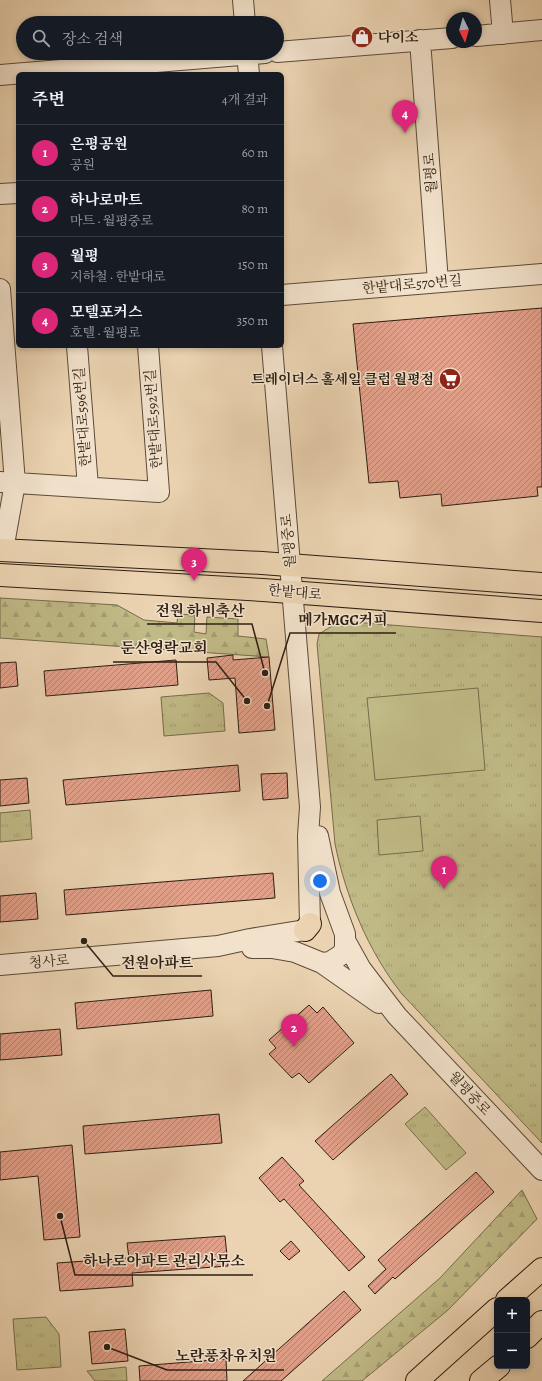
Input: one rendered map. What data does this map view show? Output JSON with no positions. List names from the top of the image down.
{
  "streets": {
    "main road": ["한밭대로"],
    "street": [
      "월평로",
      "한밭대로570번길",
      "한밭대로596번길",
      "한밭대로592번길",
      "월평중로",
      "청사로"
    ]
  },
  "crossings": [
    ["월평로", "한밭대로570번길"],
    ["한밭대로596번길", "한밭대로592번길"],
    ["월평중로", "한밭대로"]
  ],
  "places": {
    "shop": ["다이소"],
    "supermarket": ["트레이더스 홀세일 클럽 월평점"],
    "other": [
      "전원 하비축산",
      "둔산영락교회",
      "메가MGC커피",
      "전원아파트",
      "하나로아파트 관리사무소",
      "노란풍차유치원"
    ]
  },
  "north": "bottom",
  "page": {
    "search": "장소 검색",
    "heading": ["주변", "4개 결과"],
    "pins": [
      "4",
      "3",
      "1",
      "2"
    ],
    "list": [
      {
        "mark": "1",
        "name": "은평공원",
        "note": "공원",
        "value": "60 m"
      },
      {
        "mark": "2",
        "name": "하나로마트",
        "note": "마트 · 월평중로",
        "value": "80 m"
      },
      {
        "mark": "3",
        "name": "월평",
        "note": "지하철 · 한밭대로",
        "value": "150 m"
      },
      {
        "mark": "4",
        "name": "모텔포커스",
        "note": "호텔 · 월평로",
        "value": "350 m"
      }
    ],
    "map_buttons": ["+", "−"]
  }
}
